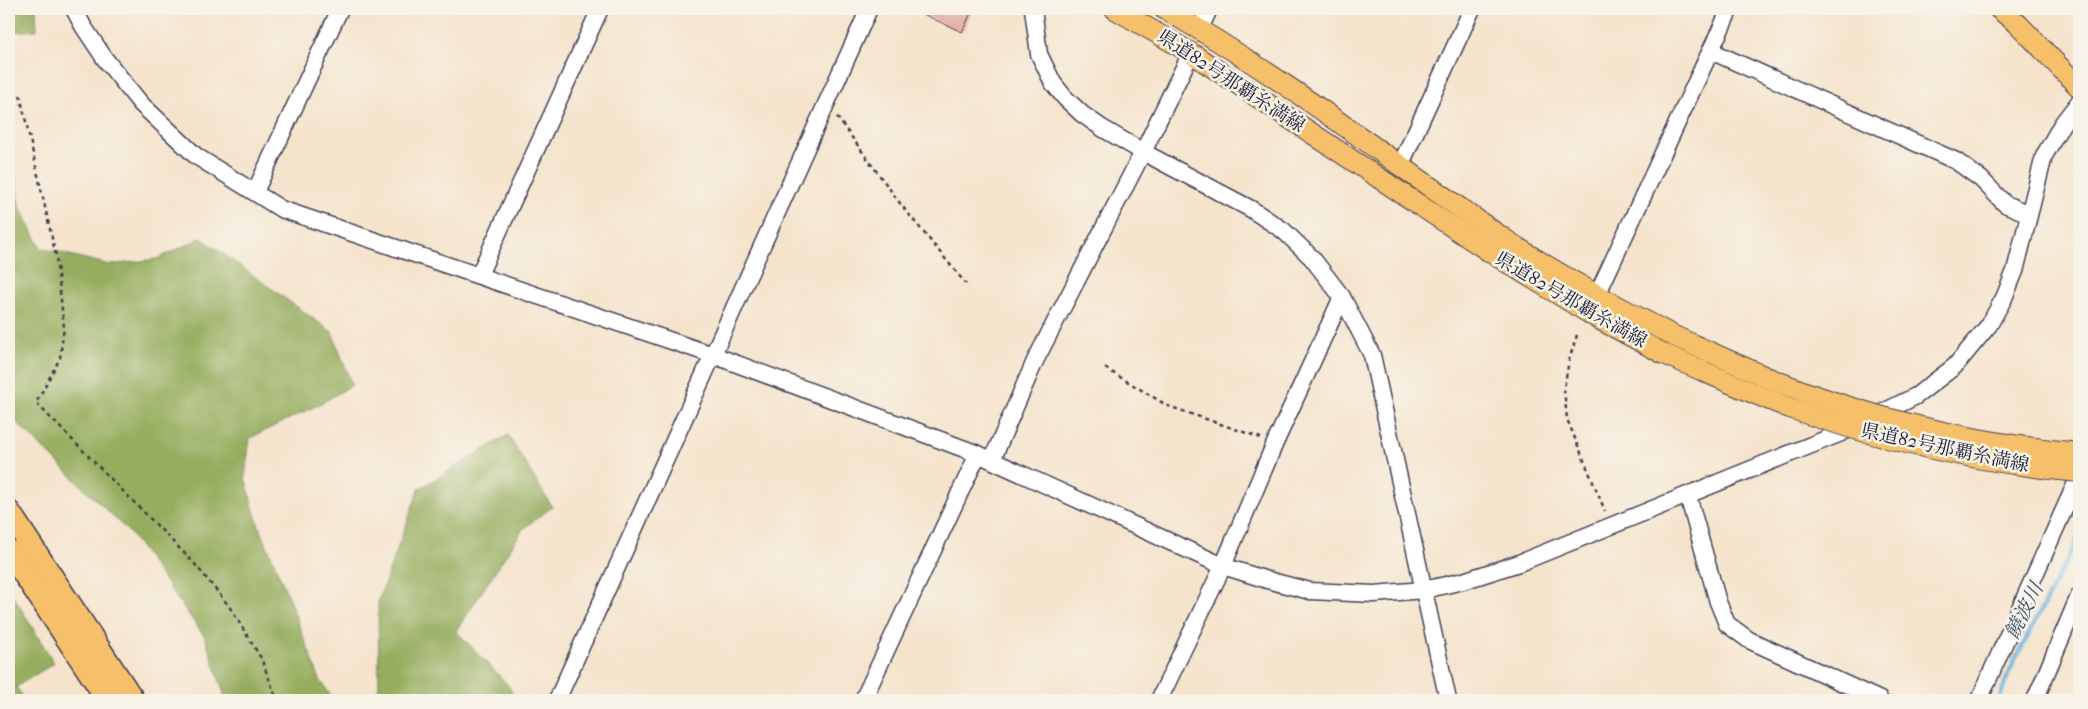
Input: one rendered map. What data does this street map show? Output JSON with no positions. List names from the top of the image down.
{
  "streets": {
    "main road": ["県道82号那覇糸満線"]
  },
  "water": ["饒波川"]
}
